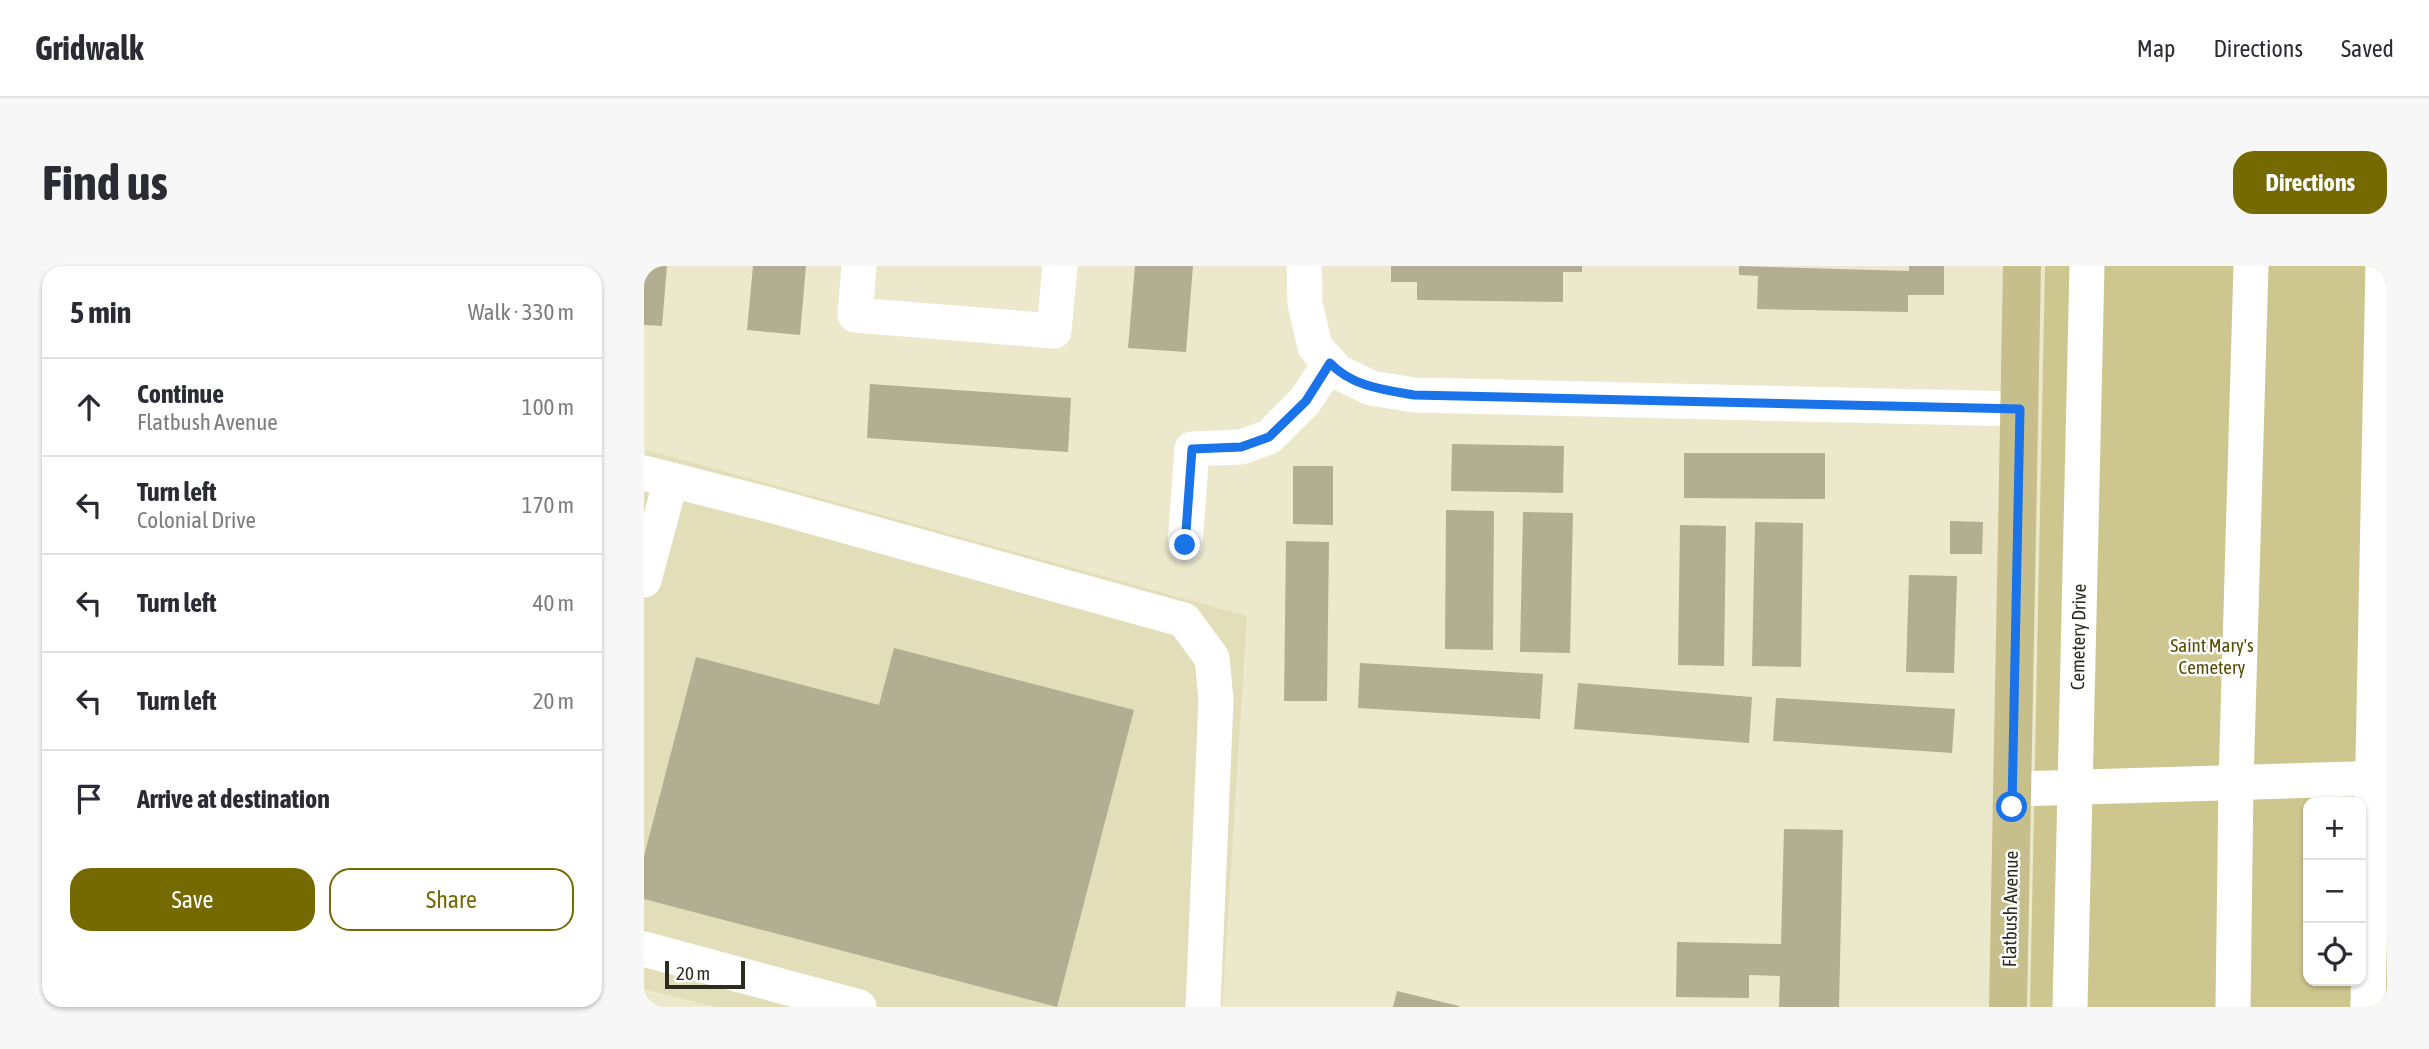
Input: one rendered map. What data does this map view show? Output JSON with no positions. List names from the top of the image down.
{
  "streets": {
    "main road": ["Flatbush Avenue"],
    "street": ["Cemetery Drive"]
  },
  "parks": ["Saint Mary's Cemetery"],
  "scale_bar": "20 m",
  "page": {
    "header": "Gridwalk",
    "nav": ["Map", "Directions", "Saved"],
    "buttons": [
      "Directions",
      ["Save", "Share"]
    ],
    "title": "Find us",
    "heading": ["5 min", "Walk · 330 m"],
    "list": [
      ["Continue", "Flatbush Avenue", "100 m"],
      ["Turn left", "Colonial Drive", "170 m"],
      ["Turn left", "40 m"],
      ["Turn left", "20 m"],
      "Arrive at destination"
    ],
    "map_buttons": ["+", "−"],
    "scale": "20 m"
  }
}
